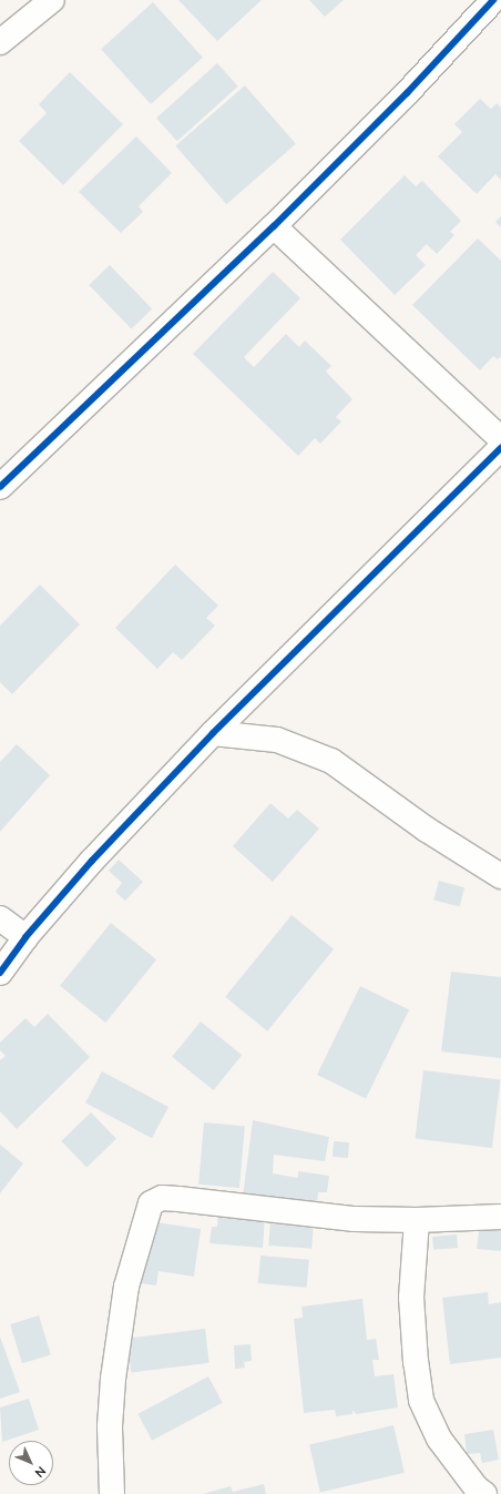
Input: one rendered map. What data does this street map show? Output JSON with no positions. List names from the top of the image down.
{
  "north": "bottom right"
}
